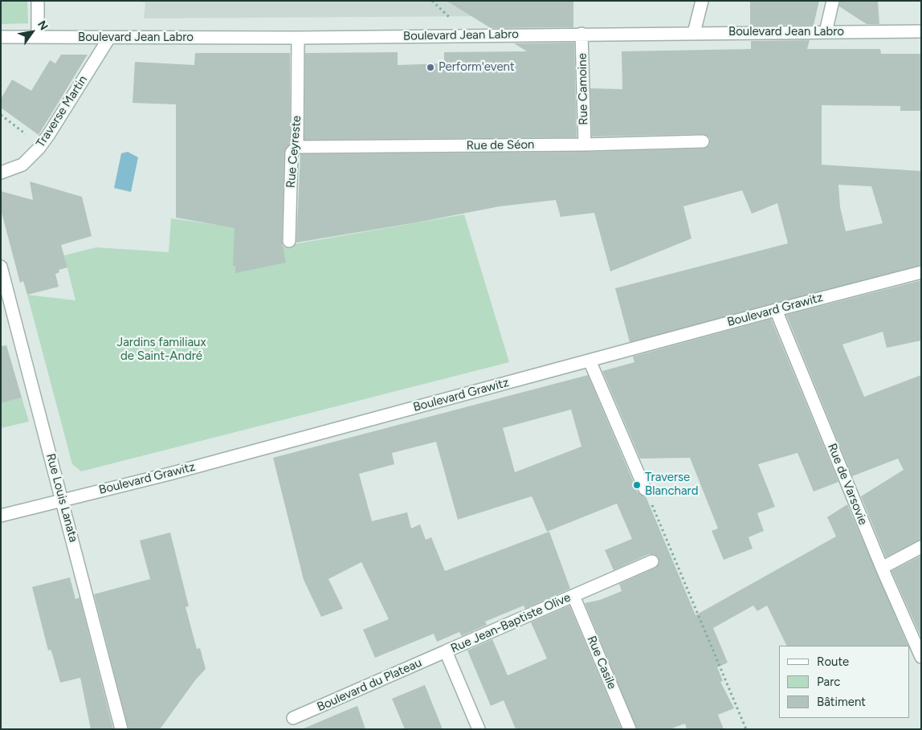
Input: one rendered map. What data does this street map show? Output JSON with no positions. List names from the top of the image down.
{
  "streets": {
    "street": [
      "Boulevard Jean Labro",
      "Rue Camoine",
      "Traverse Martin",
      "Rue de Séon",
      "Rue Ceyreste",
      "Boulevard Grawitz",
      "Rue de Varsovie",
      "Rue Louis Lanata",
      "Rue Jean-Baptiste Olive",
      "Rue Casile",
      "Boulevard du Plateau"
    ]
  },
  "crossings": [
    ["Boulevard Jean Labro", "Rue Camoine"],
    ["Boulevard Jean Labro", "Traverse Martin"],
    ["Boulevard Jean Labro", "Rue Ceyreste"],
    ["Rue Camoine", "Rue de Séon"],
    ["Rue de Séon", "Rue Ceyreste"],
    ["Boulevard Grawitz", "Rue de Varsovie"],
    ["Boulevard Grawitz", "Rue Louis Lanata"],
    ["Rue Jean-Baptiste Olive", "Rue Casile"],
    ["Rue Jean-Baptiste Olive", "Boulevard du Plateau"]
  ],
  "parks": ["Jardins familiaux de Saint-André"],
  "places": ["Perform'event", "Traverse Blanchard"],
  "legend": ["Route", "Parc", "Bâtiment"],
  "north": "top right"
}
